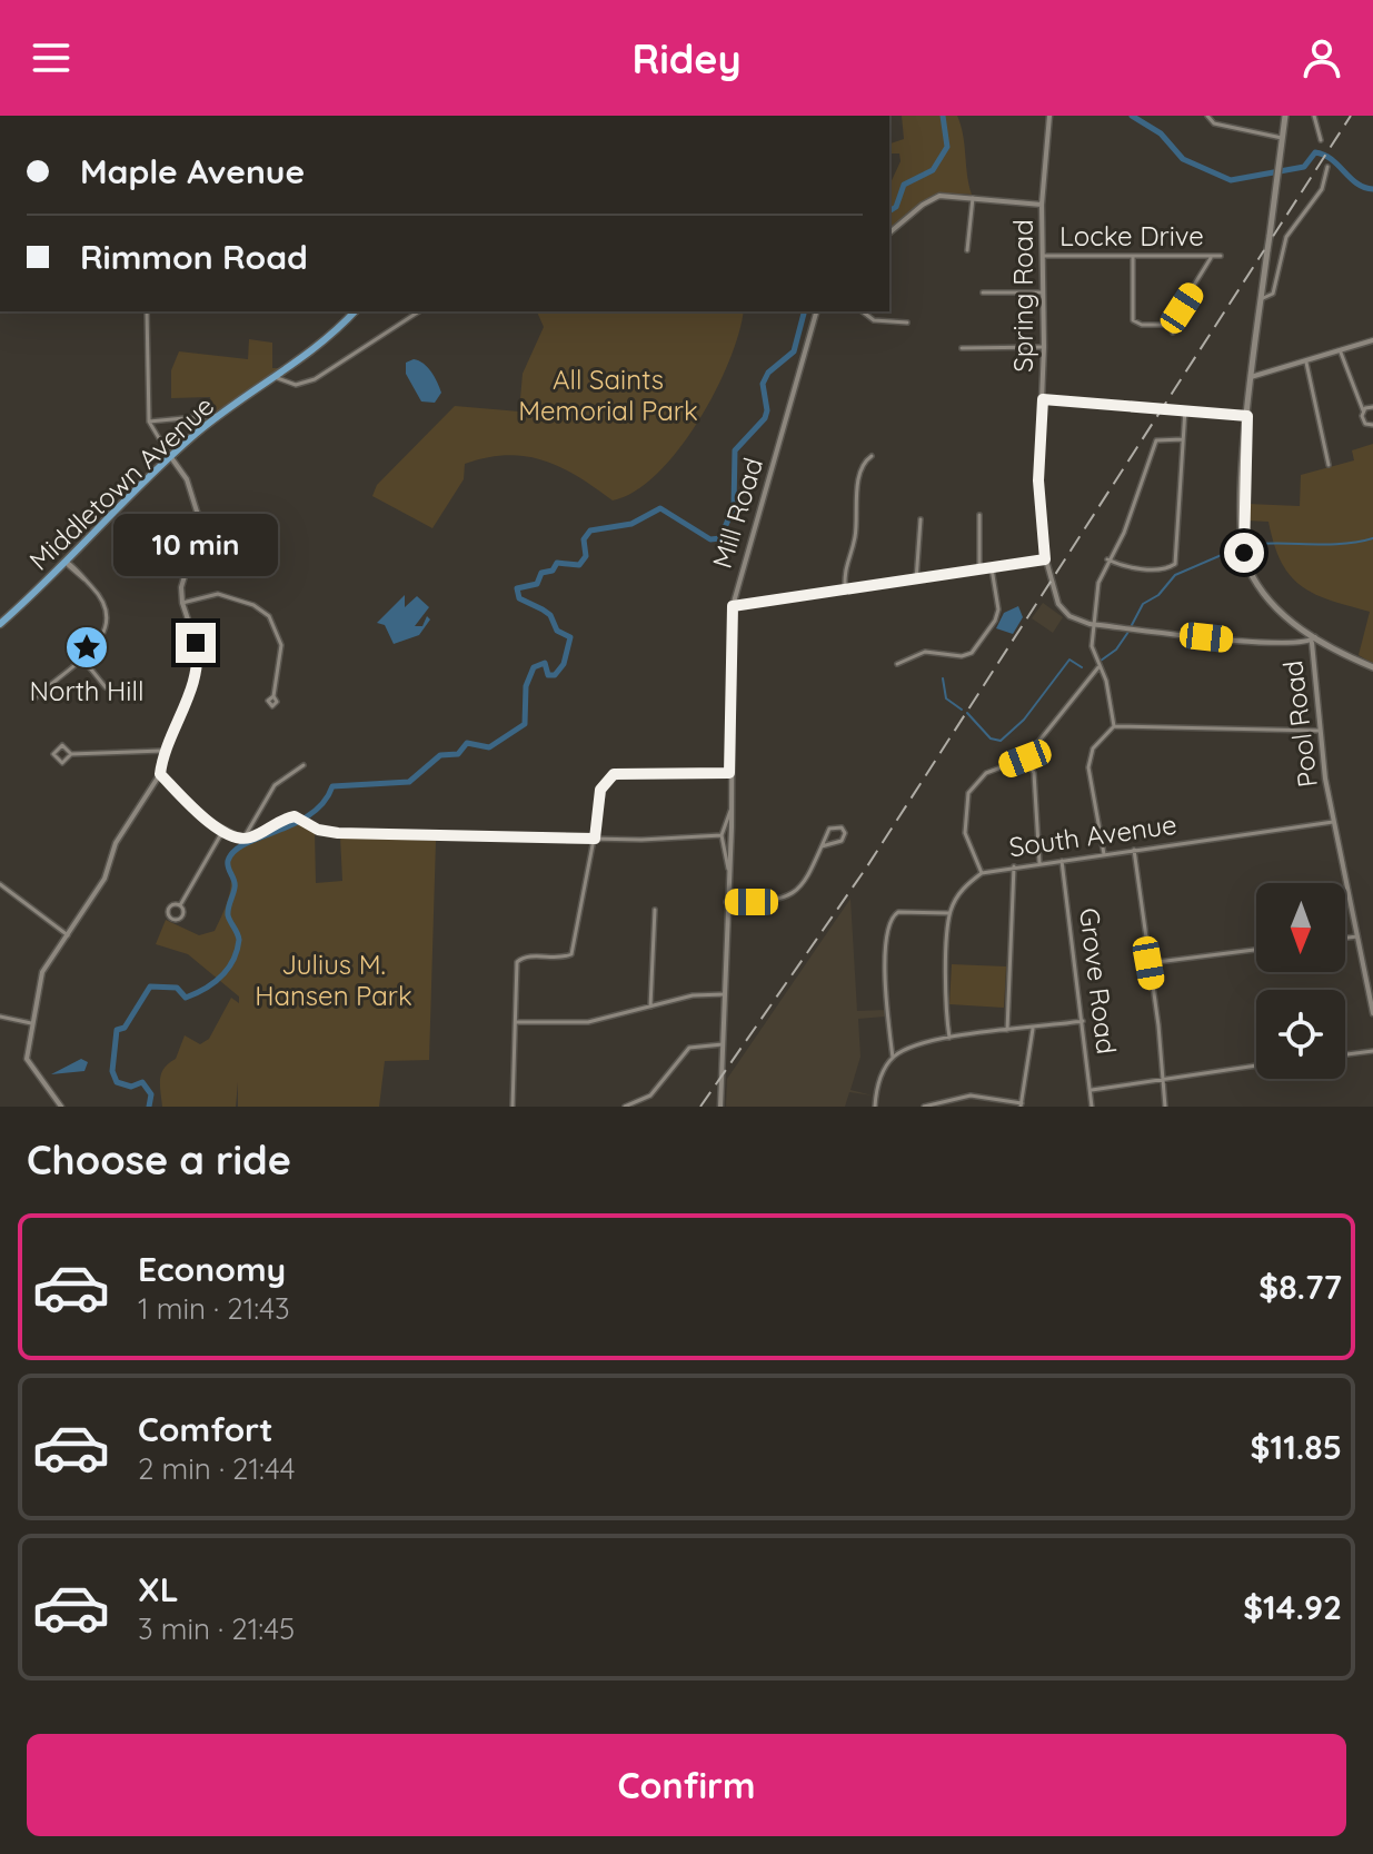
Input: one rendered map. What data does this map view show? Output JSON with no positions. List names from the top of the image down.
{
  "streets": {
    "main road": ["Middletown Avenue"],
    "street": [
      "Locke Drive",
      "Spring Road",
      "Mill Road",
      "Pool Road",
      "South Avenue",
      "Grove Road"
    ]
  },
  "crossings": [
    ["Locke Drive", "Spring Road"],
    ["Pool Road", "South Avenue"],
    ["South Avenue", "Grove Road"]
  ],
  "parks": ["All Saints Memorial Park", "Julius M. Hansen Park"],
  "places": {
    "place": ["North Hill"]
  },
  "north": "bottom",
  "page": {
    "header": "Ridey",
    "banner": ["Maple Avenue", "Rimmon Road"],
    "bubble": "10 min",
    "heading": "Choose a ride",
    "list": [
      {
        "name": "Economy",
        "note": "1 min · 21:43",
        "value": "$8.77"
      },
      {
        "name": "Comfort",
        "note": "2 min · 21:44",
        "value": "$11.85"
      },
      {
        "name": "XL",
        "note": "3 min · 21:45",
        "value": "$14.92"
      }
    ],
    "buttons": "Confirm"
  }
}
